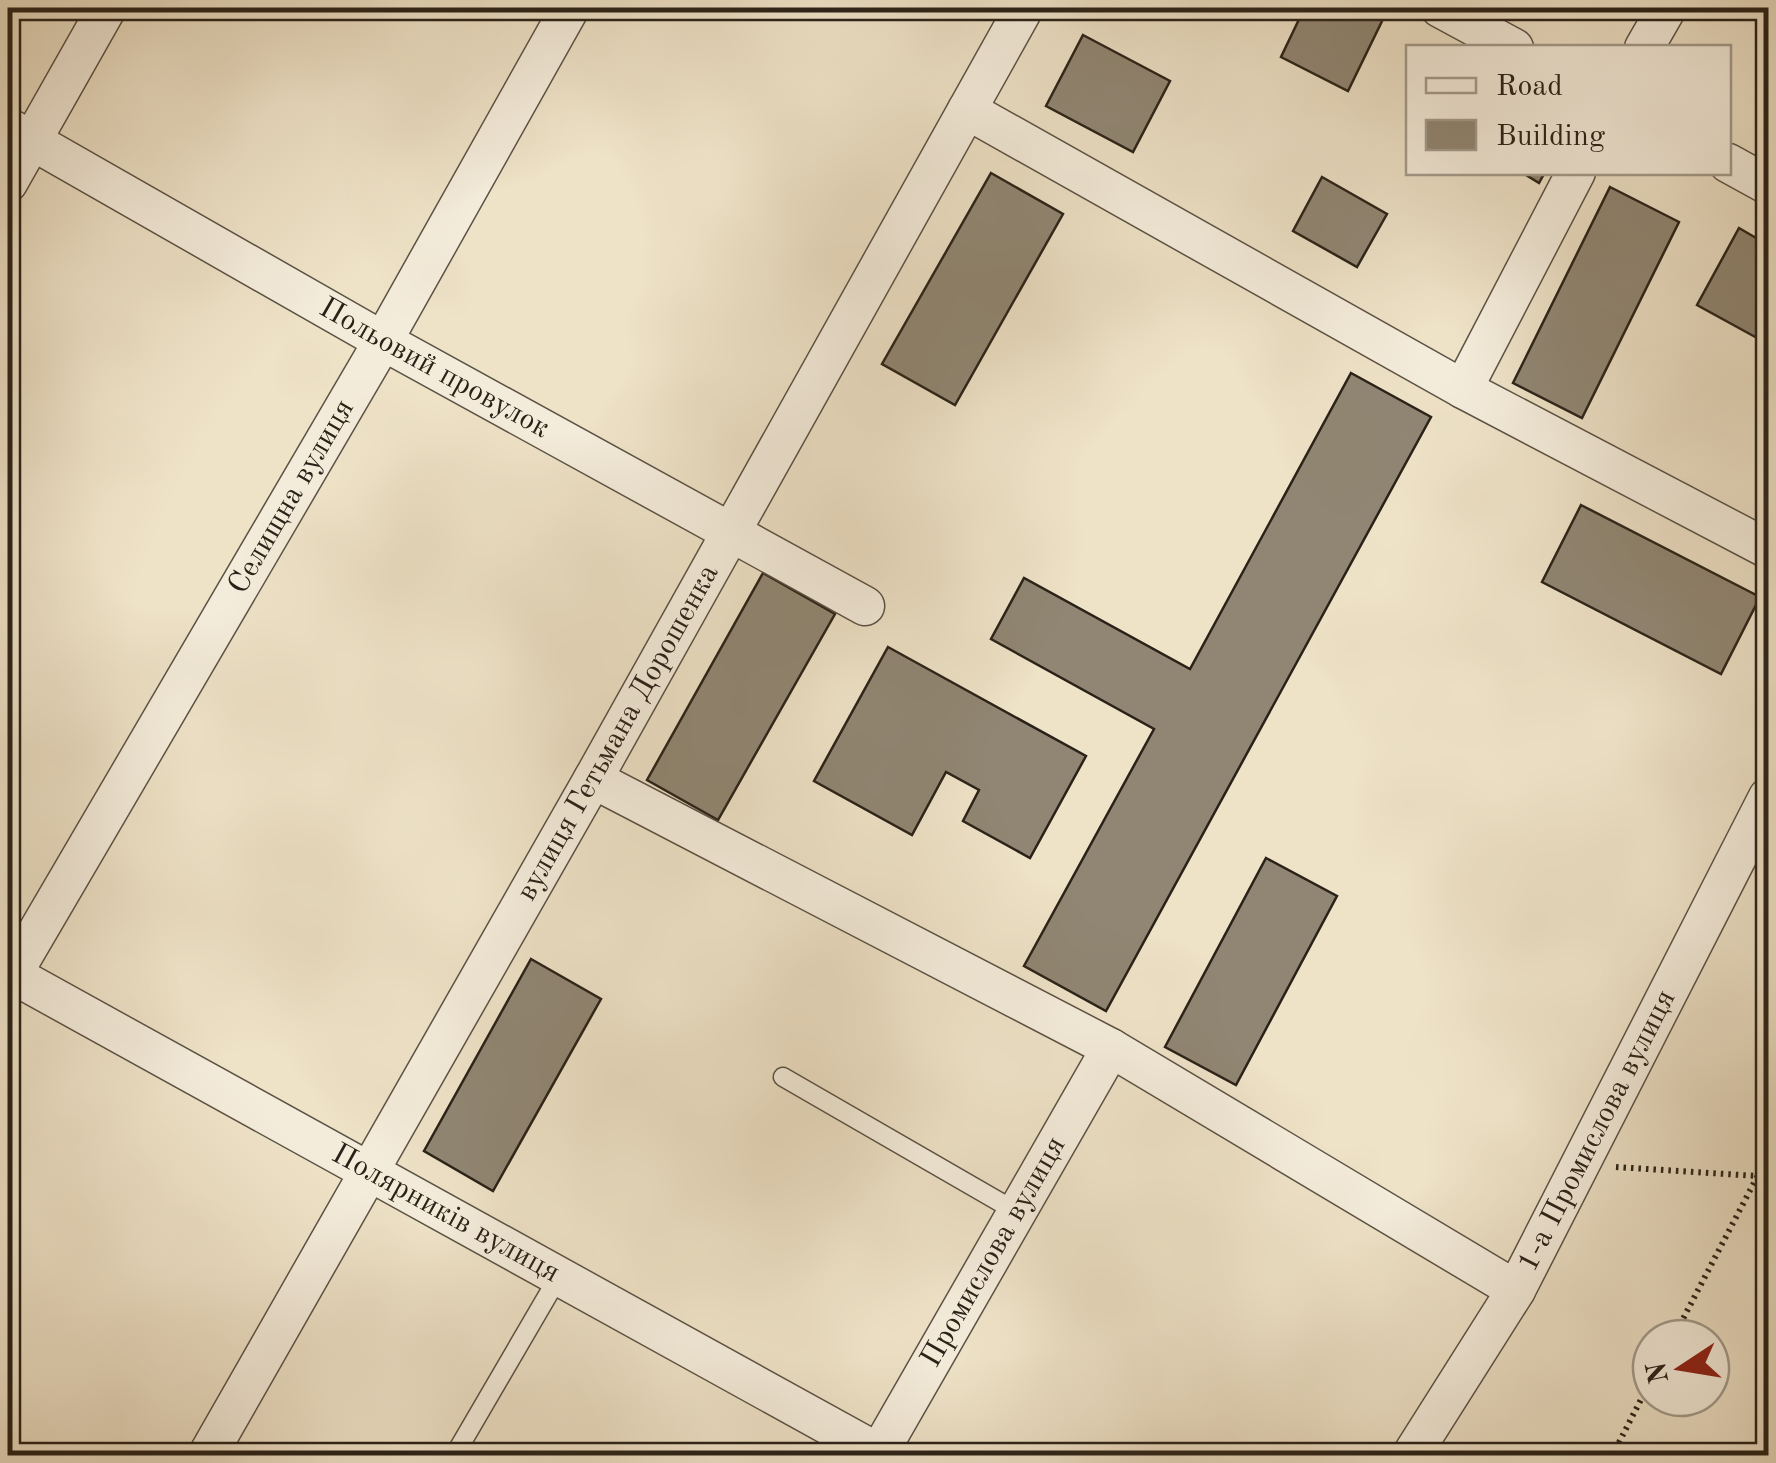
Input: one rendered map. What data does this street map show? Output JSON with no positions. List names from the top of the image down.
{
  "streets": {
    "street": [
      "Польовий провулок",
      "Селищна вулиця",
      "вулиця Гетьмана Дорошенка",
      "1-а Промислова вулиця",
      "Полярників вулиця",
      "Промислова вулиця"
    ]
  },
  "crossings": [
    ["Польовий провулок", "Селищна вулиця"],
    ["Польовий провулок", "вулиця Гетьмана Дорошенка"],
    ["Селищна вулиця", "Полярників вулиця"],
    ["вулиця Гетьмана Дорошенка", "Полярників вулиця"],
    ["Полярників вулиця", "Промислова вулиця"]
  ],
  "legend": ["Road", "Building"],
  "north": "left"
}
